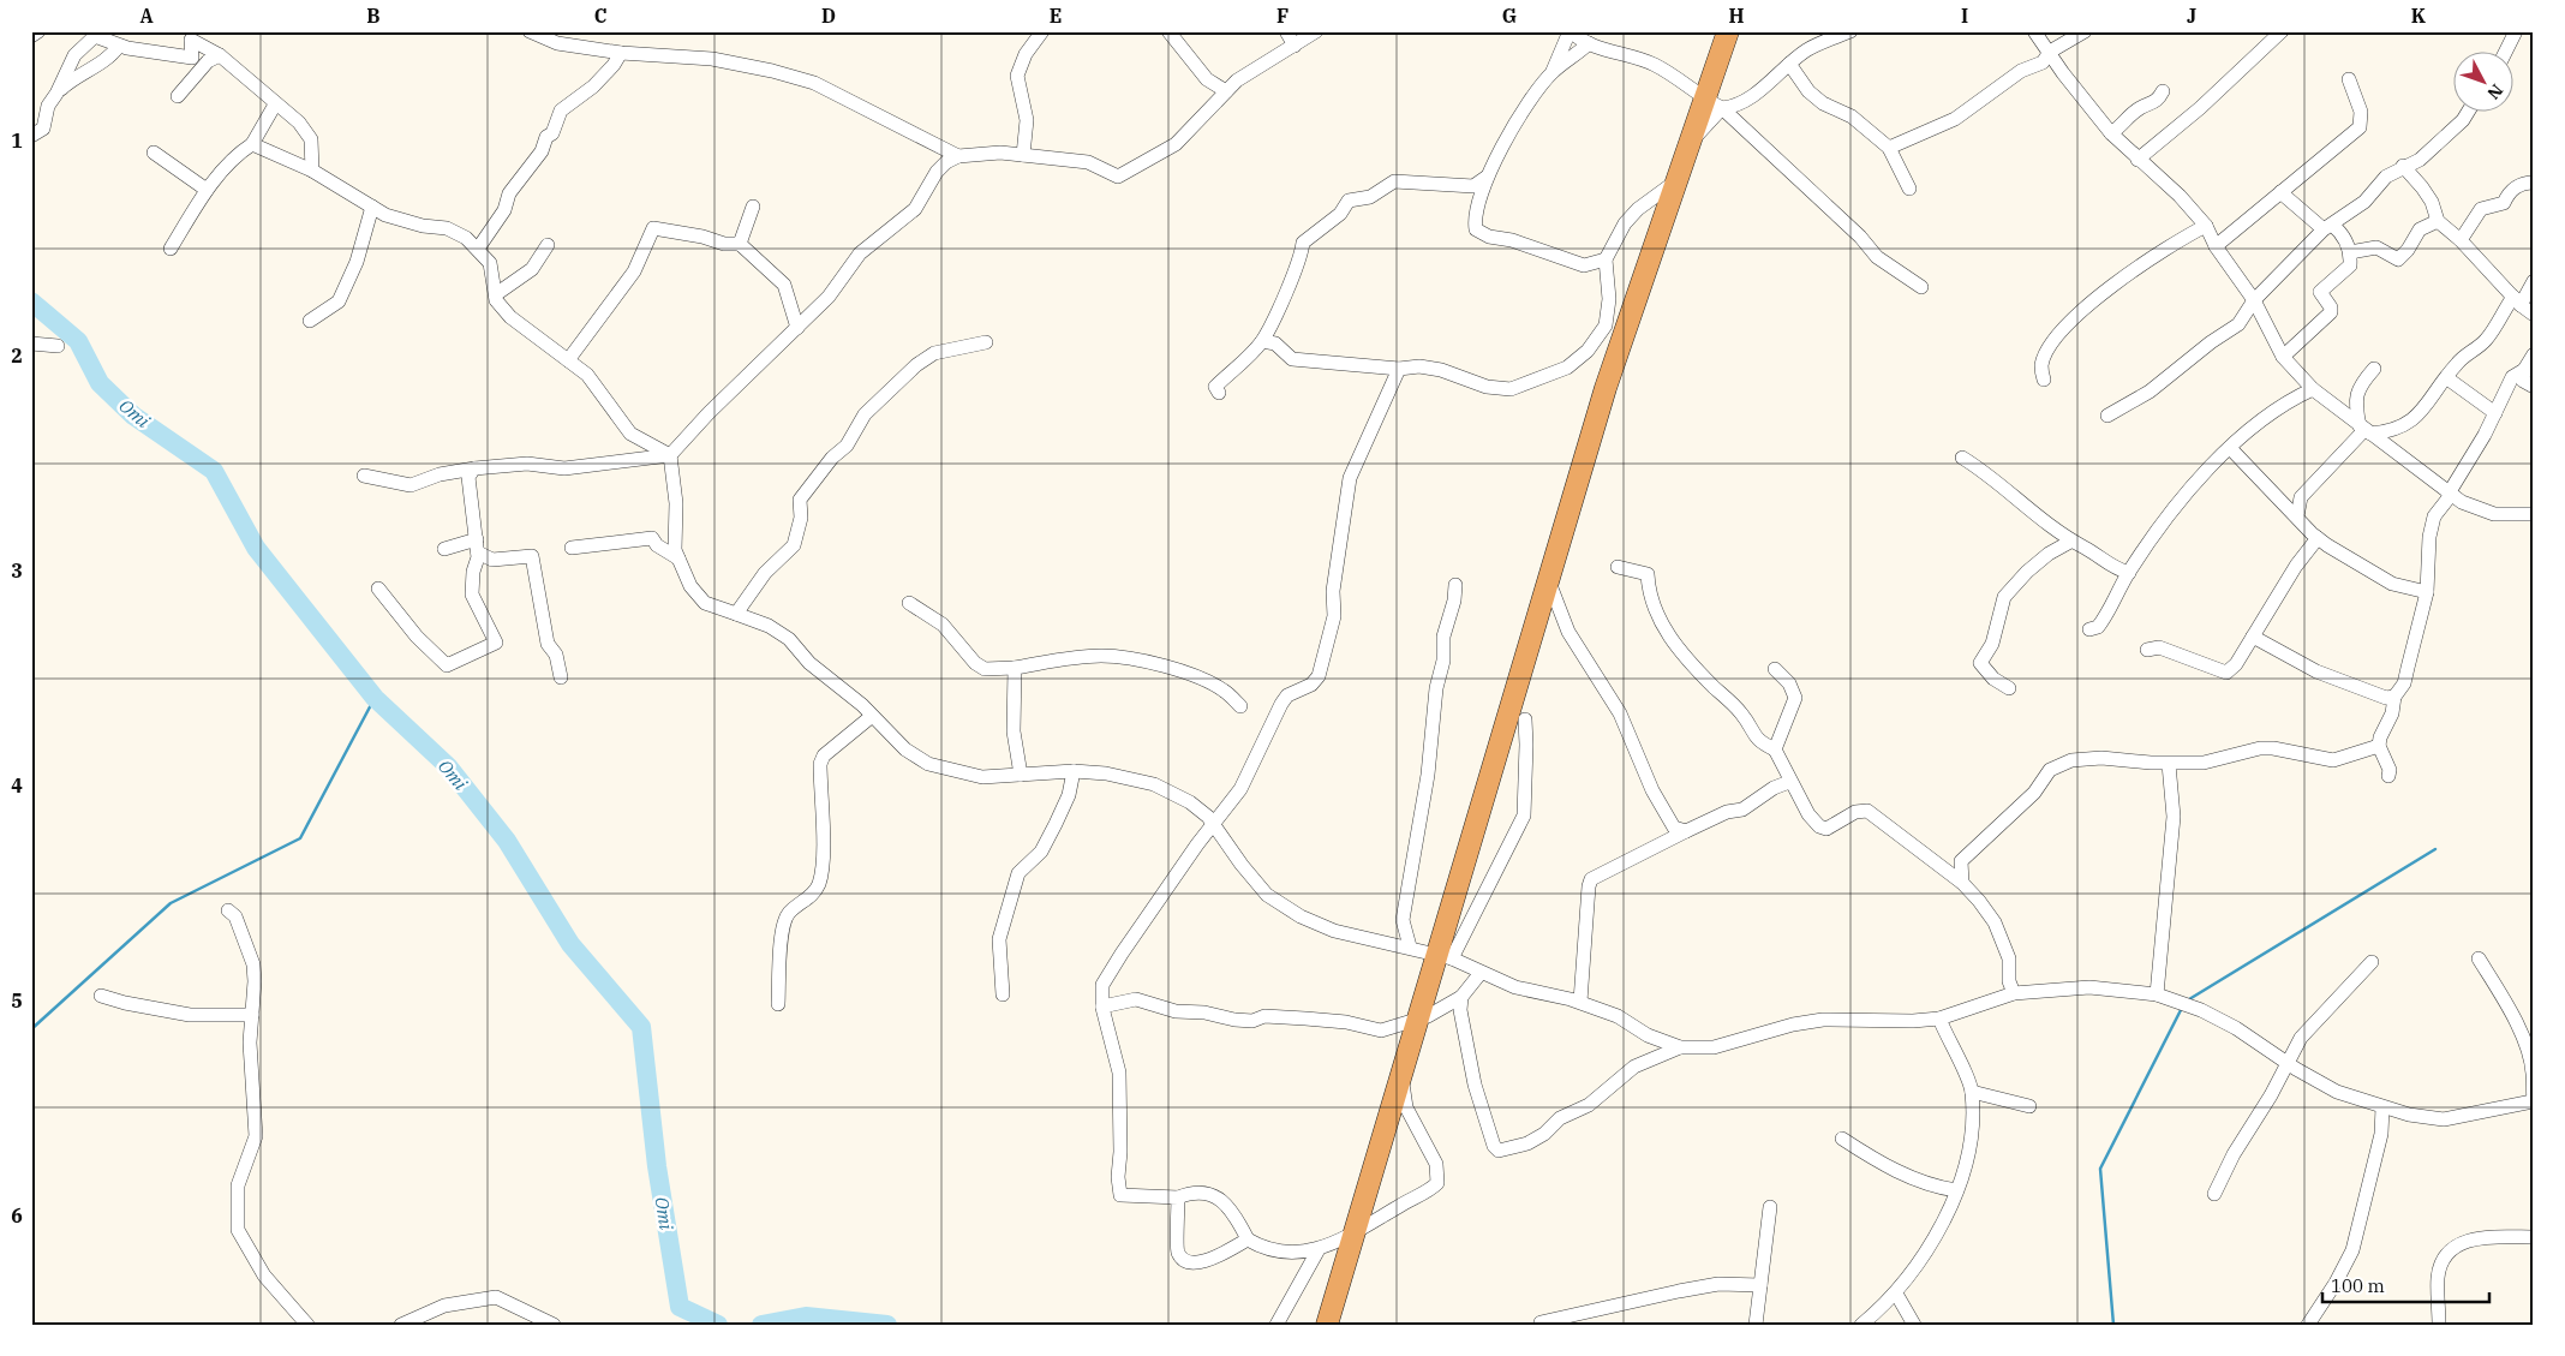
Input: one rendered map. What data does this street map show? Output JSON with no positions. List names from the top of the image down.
{
  "water": ["Omi"],
  "scale_bar": "100 m",
  "north": "bottom right",
  "grid": {
    "columns": [
      "A",
      "B",
      "C",
      "D",
      "E",
      "F",
      "G",
      "H",
      "I",
      "J",
      "K"
    ],
    "rows": [
      "1",
      "2",
      "3",
      "4",
      "5",
      "6"
    ]
  }
}
